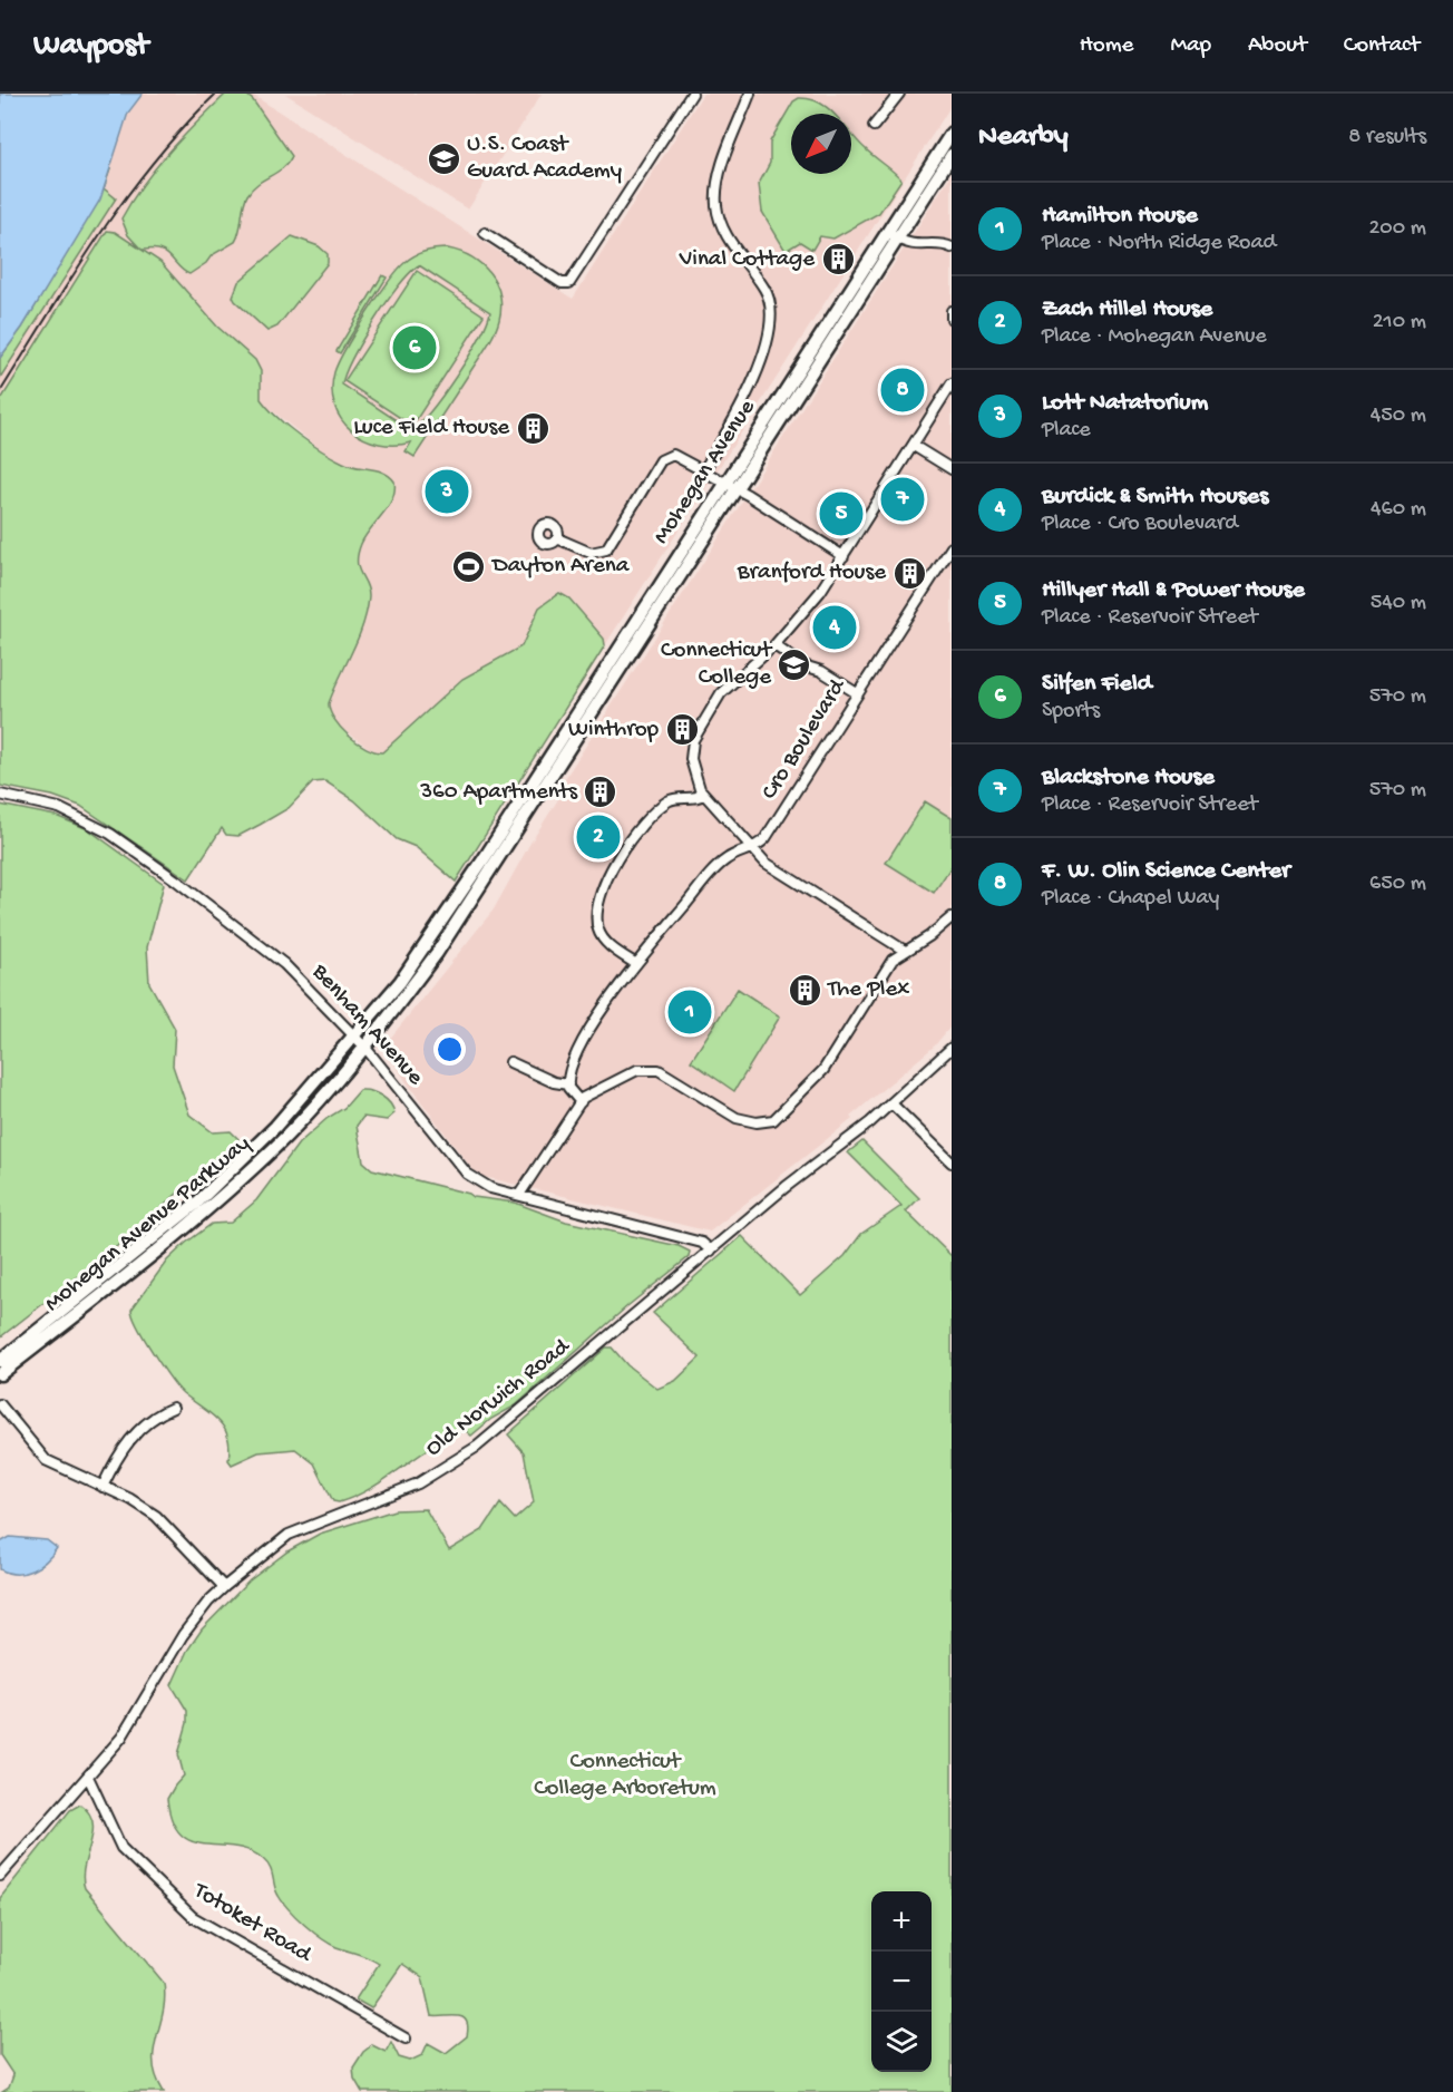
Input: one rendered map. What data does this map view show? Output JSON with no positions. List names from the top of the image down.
{
  "streets": {
    "highway": ["Mohegan Avenue", "Mohegan Avenue Parkway"],
    "street": [
      "Cro Boulevard",
      "Benham Avenue",
      "Old Norwich Road",
      "Totoket Road"
    ]
  },
  "crossings": [
    ["Mohegan Avenue", "Mohegan Avenue Parkway"],
    ["Benham Avenue", "Mohegan Avenue Parkway"],
    ["Benham Avenue", "Old Norwich Road"],
    ["Old Norwich Road", "Totoket Road"]
  ],
  "parks": ["Connecticut College Arboretum"],
  "places": {
    "school or university": ["U.S. Coast Guard Academy", "Connecticut College"],
    "building": [
      "Vinal Cottage",
      "Luce Field House",
      "Branford House",
      "Winthrop",
      "360 Apartments",
      "The Plex"
    ],
    "sports": ["Dayton Arena"]
  },
  "north": "bottom left",
  "page": {
    "header": "Waypost",
    "nav": [
      "Home",
      "Map",
      "About",
      "Contact"
    ],
    "heading": ["Nearby", "8 results"],
    "list": [
      {
        "mark": "1",
        "name": "Hamilton House",
        "note": "Place · North Ridge Road",
        "value": "200 m"
      },
      {
        "mark": "2",
        "name": "Zach Hillel House",
        "note": "Place · Mohegan Avenue",
        "value": "210 m"
      },
      {
        "mark": "3",
        "name": "Lott Natatorium",
        "note": "Place",
        "value": "450 m"
      },
      {
        "mark": "4",
        "name": "Burdick & Smith Houses",
        "note": "Place · Cro Boulevard",
        "value": "460 m"
      },
      {
        "mark": "5",
        "name": "Hillyer Hall & Power House",
        "note": "Place · Reservoir Street",
        "value": "540 m"
      },
      {
        "mark": "6",
        "name": "Silfen Field",
        "note": "Sports",
        "value": "570 m"
      },
      {
        "mark": "7",
        "name": "Blackstone House",
        "note": "Place · Reservoir Street",
        "value": "570 m"
      },
      {
        "mark": "8",
        "name": "F. W. Olin Science Center",
        "note": "Place · Chapel Way",
        "value": "650 m"
      }
    ],
    "pins": [
      "6",
      "8",
      "3",
      "7",
      "5",
      "4",
      "2",
      "1"
    ],
    "map_buttons": ["+", "−"]
  }
}
